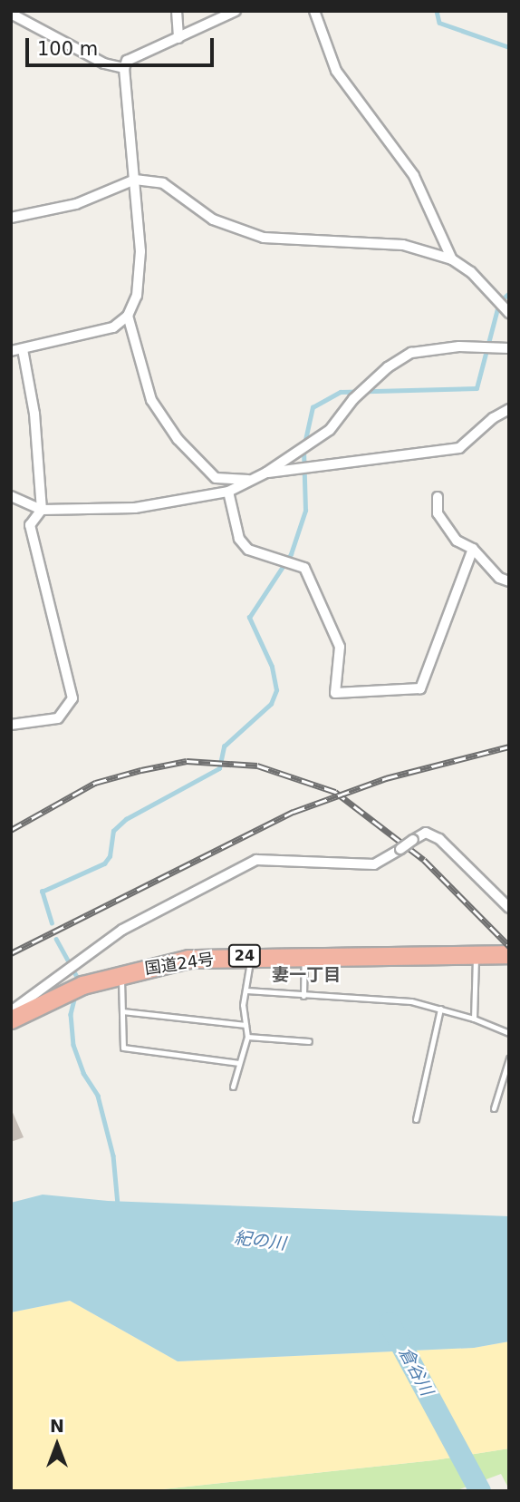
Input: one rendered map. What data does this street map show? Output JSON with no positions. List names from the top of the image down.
{
  "streets": {
    "highway": ["24", "国道24号"]
  },
  "districts": ["妻一丁目"],
  "water": ["紀の川", "倉谷川"],
  "scale_bar": "100 m",
  "north": "top"
}
